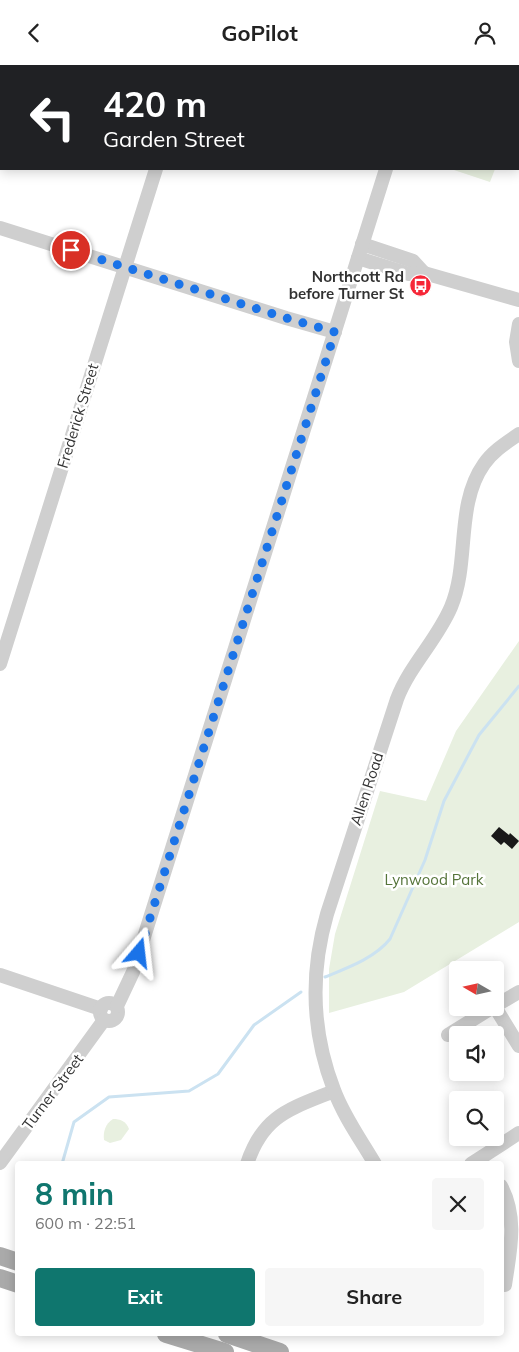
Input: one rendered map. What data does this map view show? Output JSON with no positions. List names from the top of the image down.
{
  "streets": {
    "street": ["Frederick Street", "Allen Road", "Turner Street"]
  },
  "parks": ["Lynwood Park"],
  "places": {
    "bus stop": ["Northcott Rd before Turner St"]
  },
  "north": "left",
  "page": {
    "header": "GoPilot",
    "turn": ["420 m", "Garden Street"],
    "heading": ["8 min", "600 m · 22:51"],
    "buttons": ["Exit", "Share"]
  }
}
